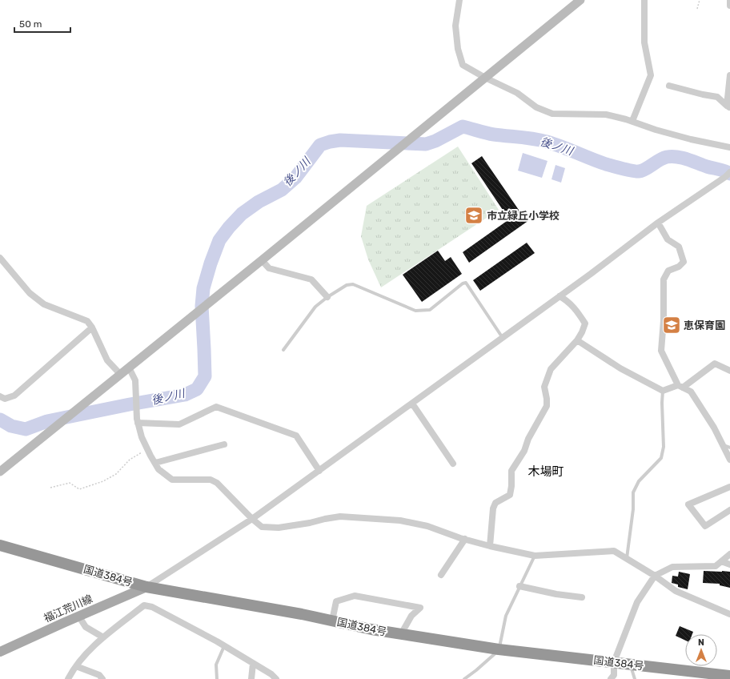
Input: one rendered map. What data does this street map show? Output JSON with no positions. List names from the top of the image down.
{
  "streets": {
    "highway": ["国道384号"],
    "main road": ["福江荒川線"]
  },
  "crossings": [
    ["国道384号", "福江荒川線"]
  ],
  "districts": ["木場町"],
  "water": ["後ノ川"],
  "places": {
    "school or university": ["市立緑丘小学校", "恵保育園"]
  },
  "scale_bar": "50 m",
  "north": "top"
}
